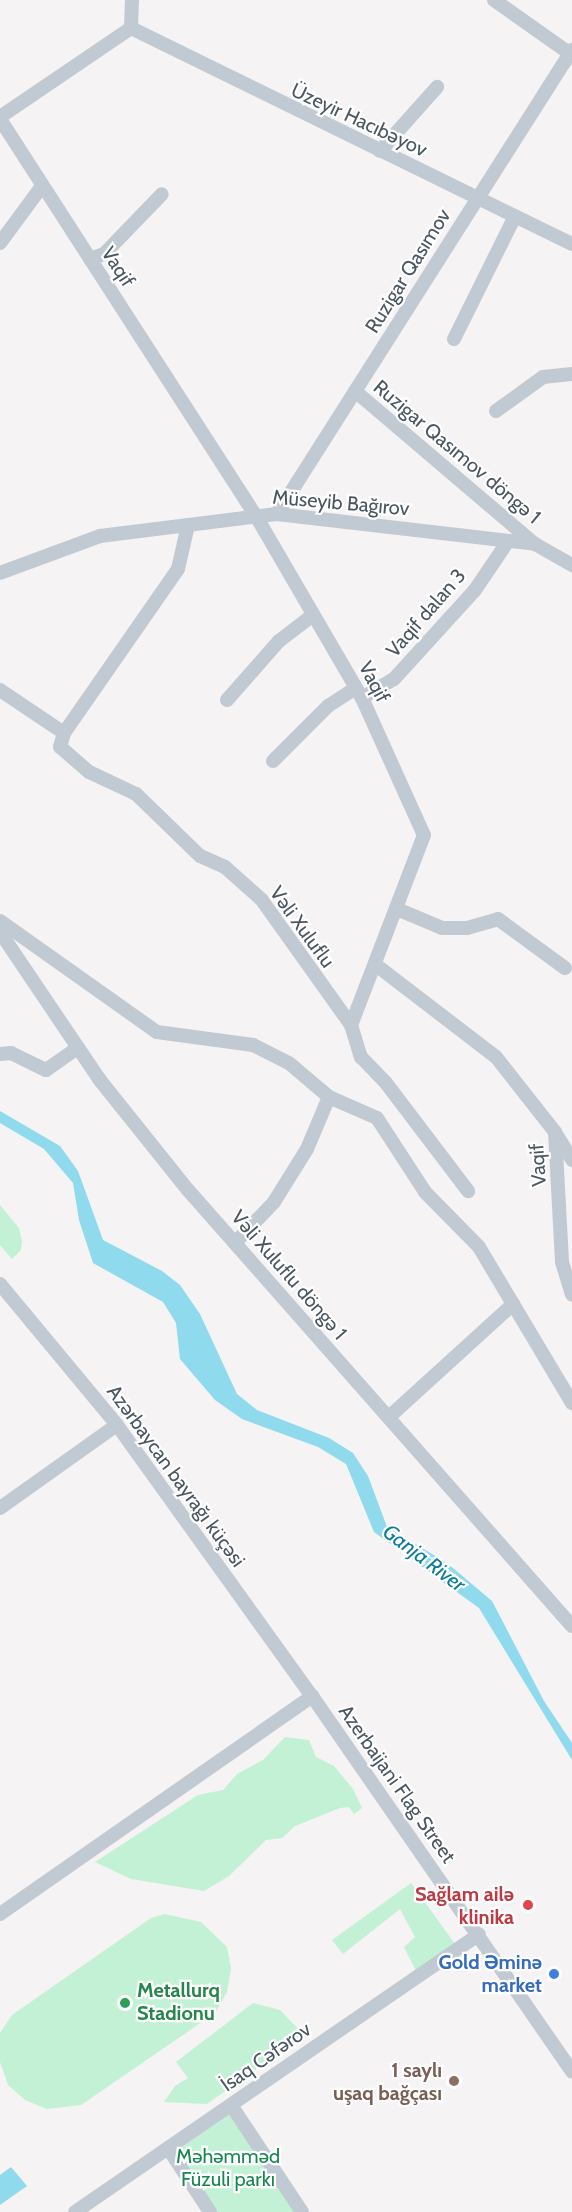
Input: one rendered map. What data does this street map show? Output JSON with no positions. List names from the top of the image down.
{
  "streets": {
    "street": [
      "Üzeyir Hacıbəyov",
      "Vaqif",
      "Ruzigar Qasımov",
      "Ruzigar Qasımov döngə 1",
      "Müseyib Bağırov",
      "Vaqif dalan 3",
      "Vəli Xuluflu",
      "Vəli Xuluflu döngə 1",
      "Azərbaycan bayrağı küçəsi",
      "Azerbaijani Flag Street",
      "İsaq Cəfərov"
    ]
  },
  "crossings": [
    ["Üzeyir Hacıbəyov", "Ruzigar Qasımov"],
    ["Vaqif", "Müseyib Bağırov"],
    ["Vaqif", "Vaqif dalan 3"],
    ["Ruzigar Qasımov", "Ruzigar Qasımov döngə 1"],
    ["Ruzigar Qasımov", "Müseyib Bağırov"],
    ["Ruzigar Qasımov döngə 1", "Müseyib Bağırov"],
    ["Müseyib Bağırov", "Vaqif dalan 3"],
    ["Azərbaycan bayrağı küçəsi", "Azerbaijani Flag Street"],
    ["Azerbaijani Flag Street", "İsaq Cəfərov"]
  ],
  "water": ["Ganja River"],
  "parks": ["Məhəmməd Füzuli parkı"],
  "places": [
    "Sağlam ailə klinika",
    "Gold Əminə market",
    "Metallurq Stadionu",
    "1 saylı uşaq bağçası"
  ]
}
